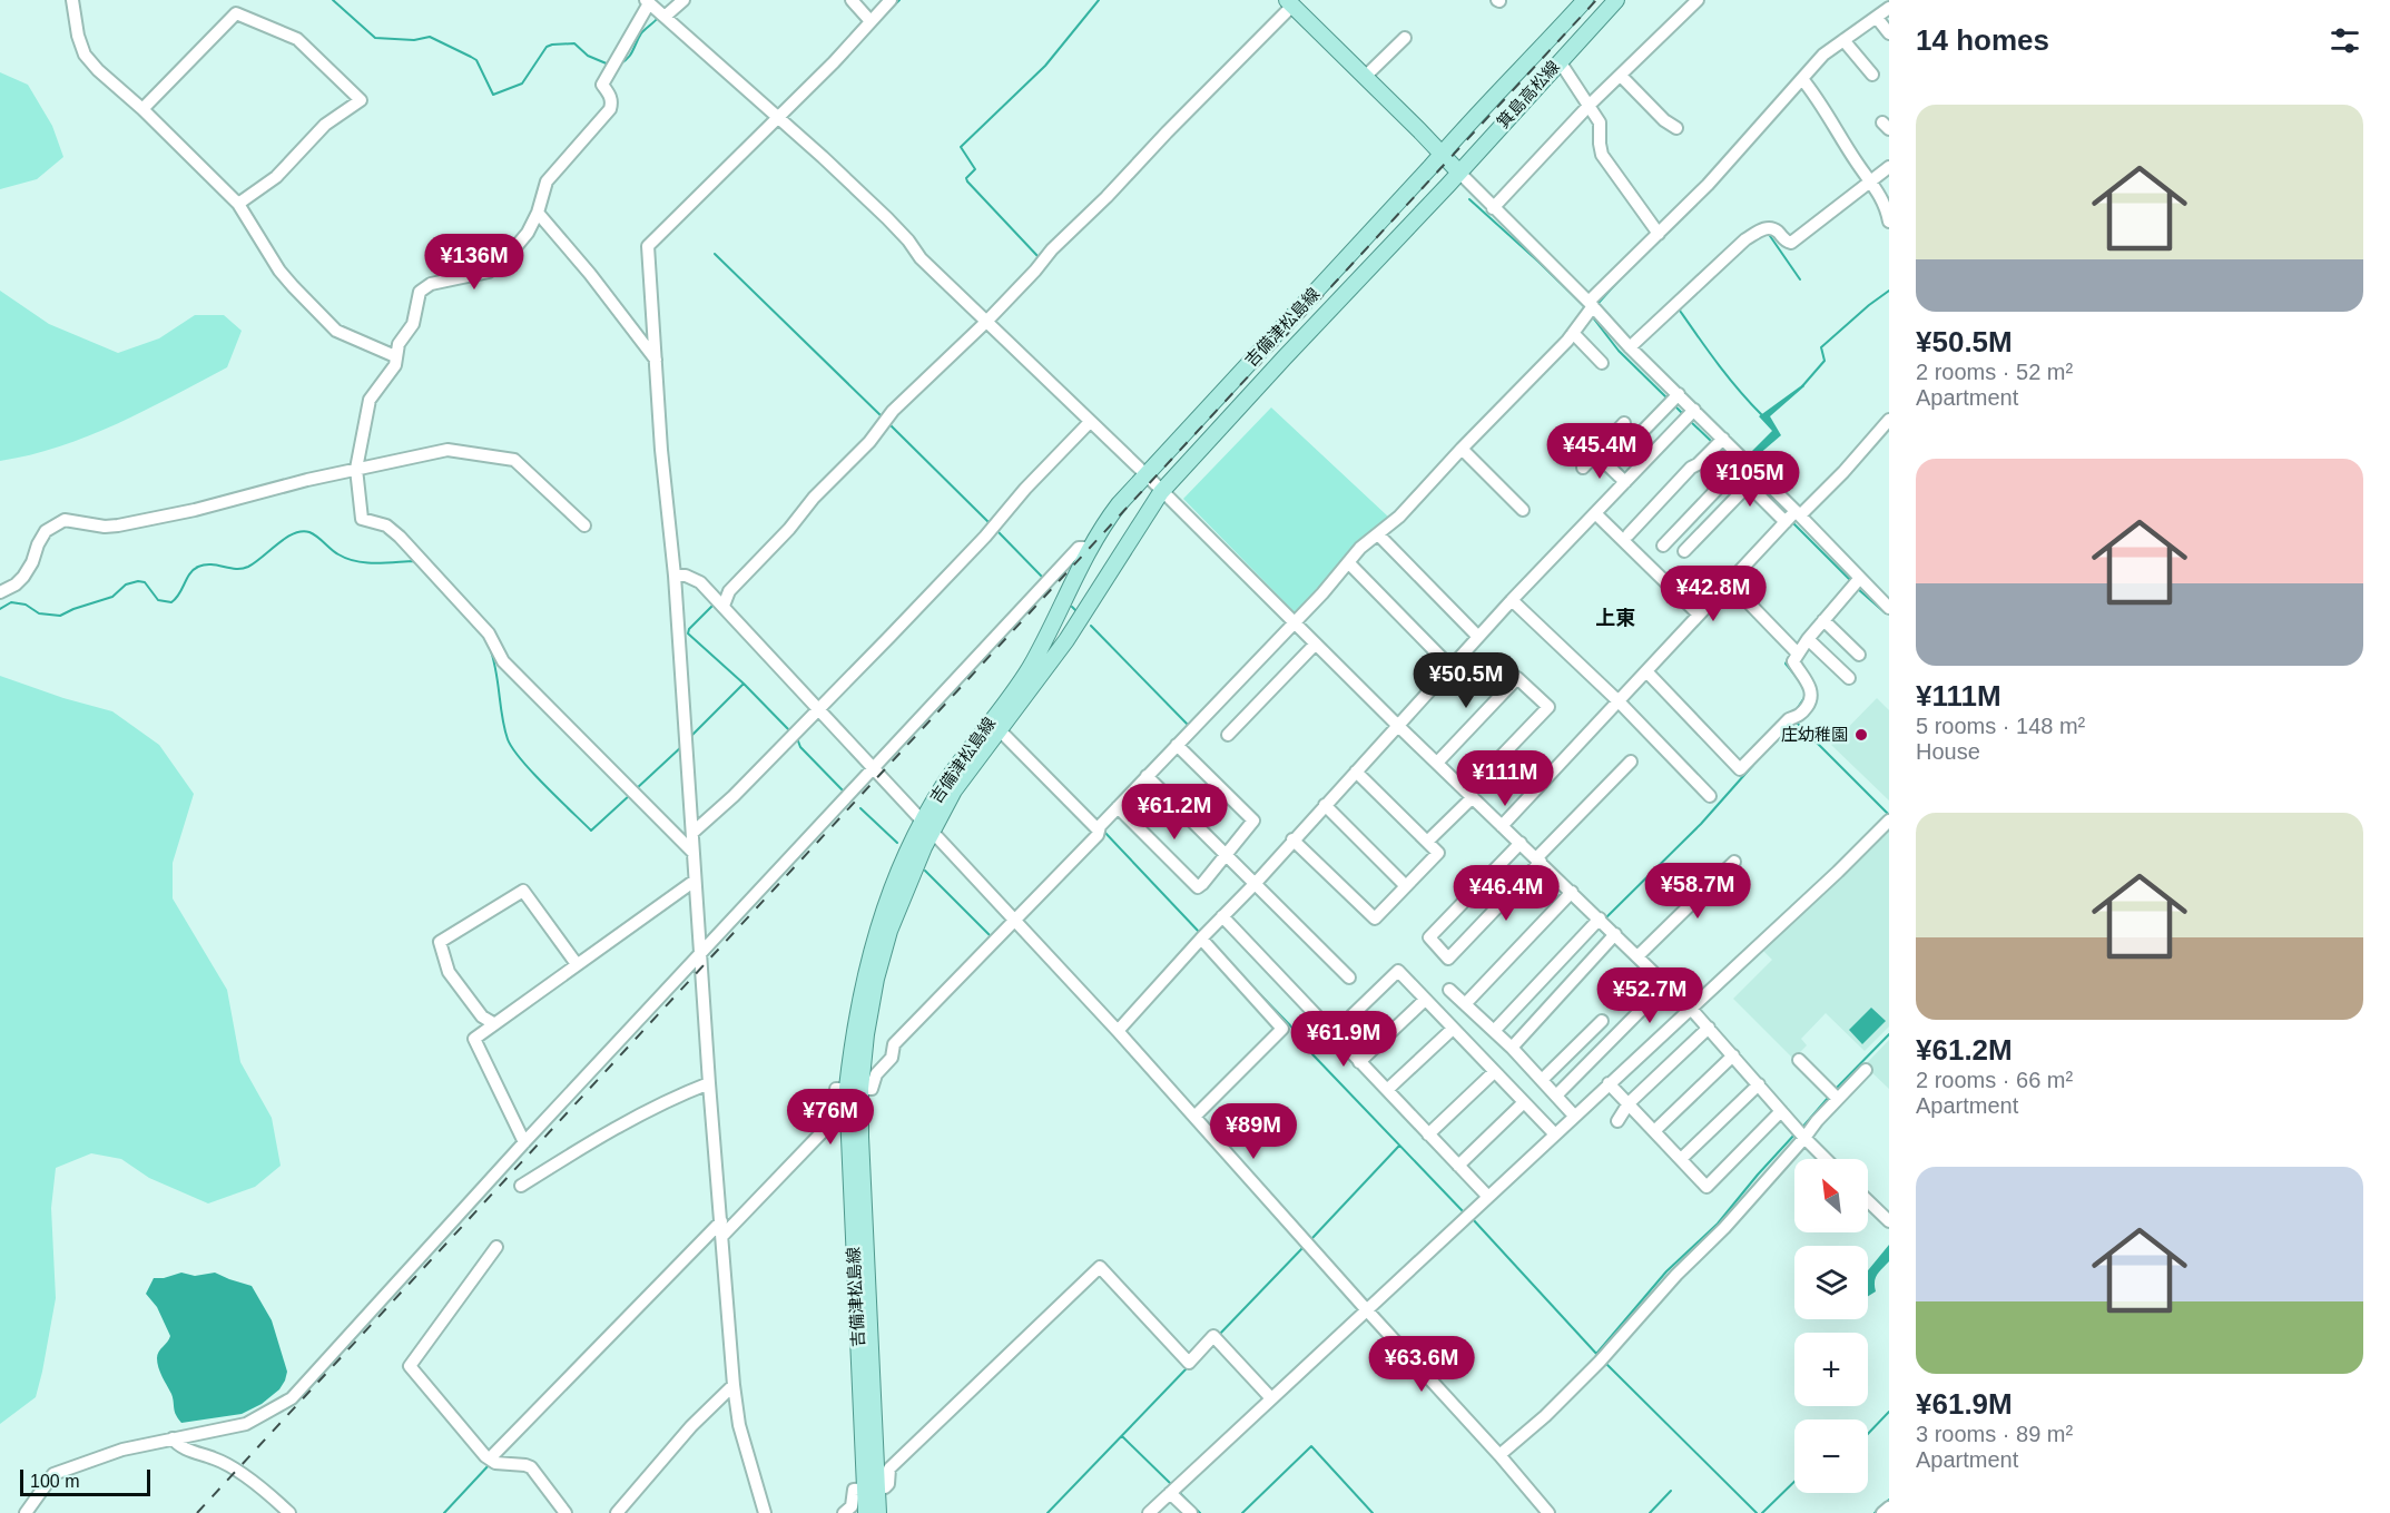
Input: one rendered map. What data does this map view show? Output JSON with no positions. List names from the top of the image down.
{
  "streets": {
    "main road": ["箕島高松線", "吉備津松島線"]
  },
  "crossings": [
    ["箕島高松線", "吉備津松島線"]
  ],
  "districts": ["上東"],
  "places": ["庄幼稚園"],
  "scale_bar": "100 m",
  "north": "top left",
  "page": {
    "heading": "14 homes",
    "list": [
      {
        "name": "¥50.5M",
        "note": "2 rooms · 52 m² · Apartment"
      },
      {
        "name": "¥111M",
        "note": "5 rooms · 148 m² · House"
      },
      {
        "name": "¥61.2M",
        "note": "2 rooms · 66 m² · Apartment"
      },
      {
        "name": "¥61.9M",
        "note": "3 rooms · 89 m² · Apartment"
      }
    ],
    "price": [
      "¥136M",
      "¥45.4M",
      "¥105M",
      "¥42.8M",
      "¥50.5M",
      "¥111M",
      "¥61.2M",
      "¥58.7M",
      "¥46.4M",
      "¥52.7M",
      "¥61.9M",
      "¥76M",
      "¥89M",
      "¥63.6M"
    ],
    "map_buttons": ["+", "−"],
    "scale": "100 m"
  }
}
